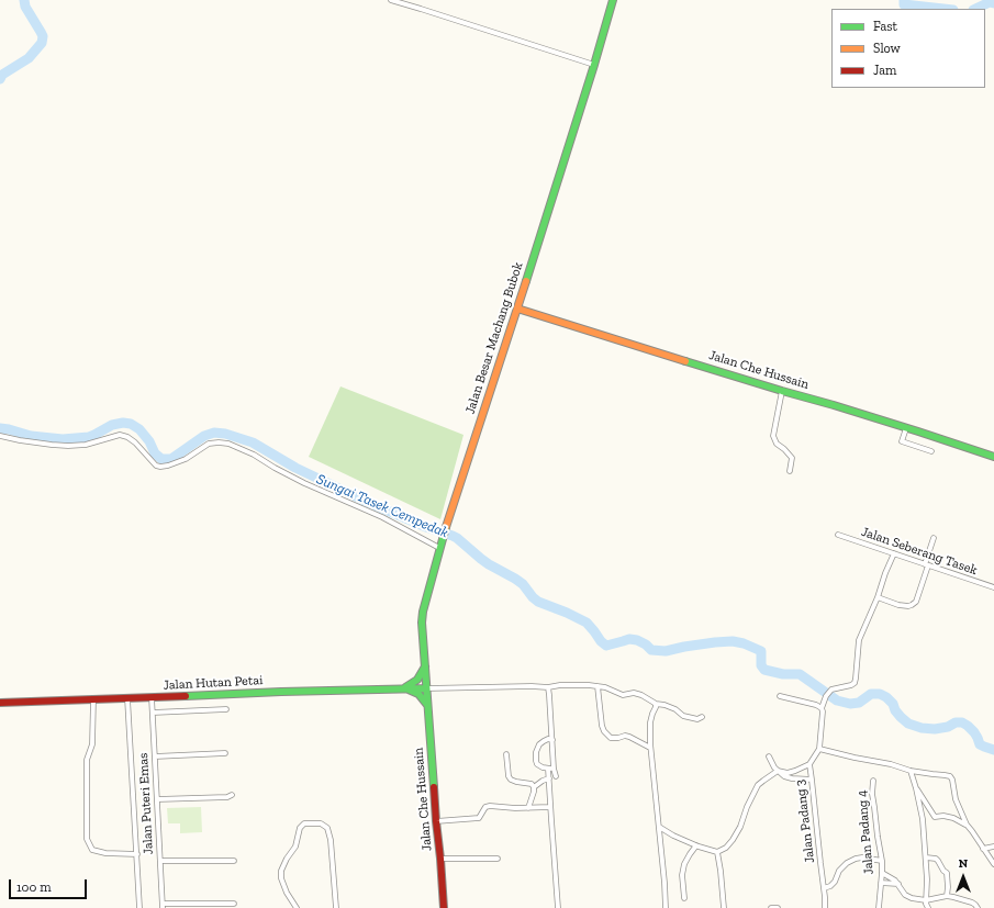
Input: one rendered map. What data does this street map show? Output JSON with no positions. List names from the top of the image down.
{
  "streets": {
    "main road": ["Jalan Besar Machang Bubok", "Jalan Che Hussain", "Jalan Hutan Petai"],
    "street": [
      "Jalan Seberang Tasek",
      "Jalan Puteri Emas",
      "Jalan Padang 3",
      "Jalan Padang 4"
    ]
  },
  "crossings": [
    ["Jalan Besar Machang Bubok", "Jalan Che Hussain"],
    ["Jalan Besar Machang Bubok", "Jalan Hutan Petai"],
    ["Jalan Che Hussain", "Jalan Hutan Petai"],
    ["Jalan Hutan Petai", "Jalan Puteri Emas"]
  ],
  "water": ["Sungai Tasek Cempedak"],
  "legend": ["Fast", "Slow", "Jam"],
  "scale_bar": "100 m",
  "north": "top"
}
